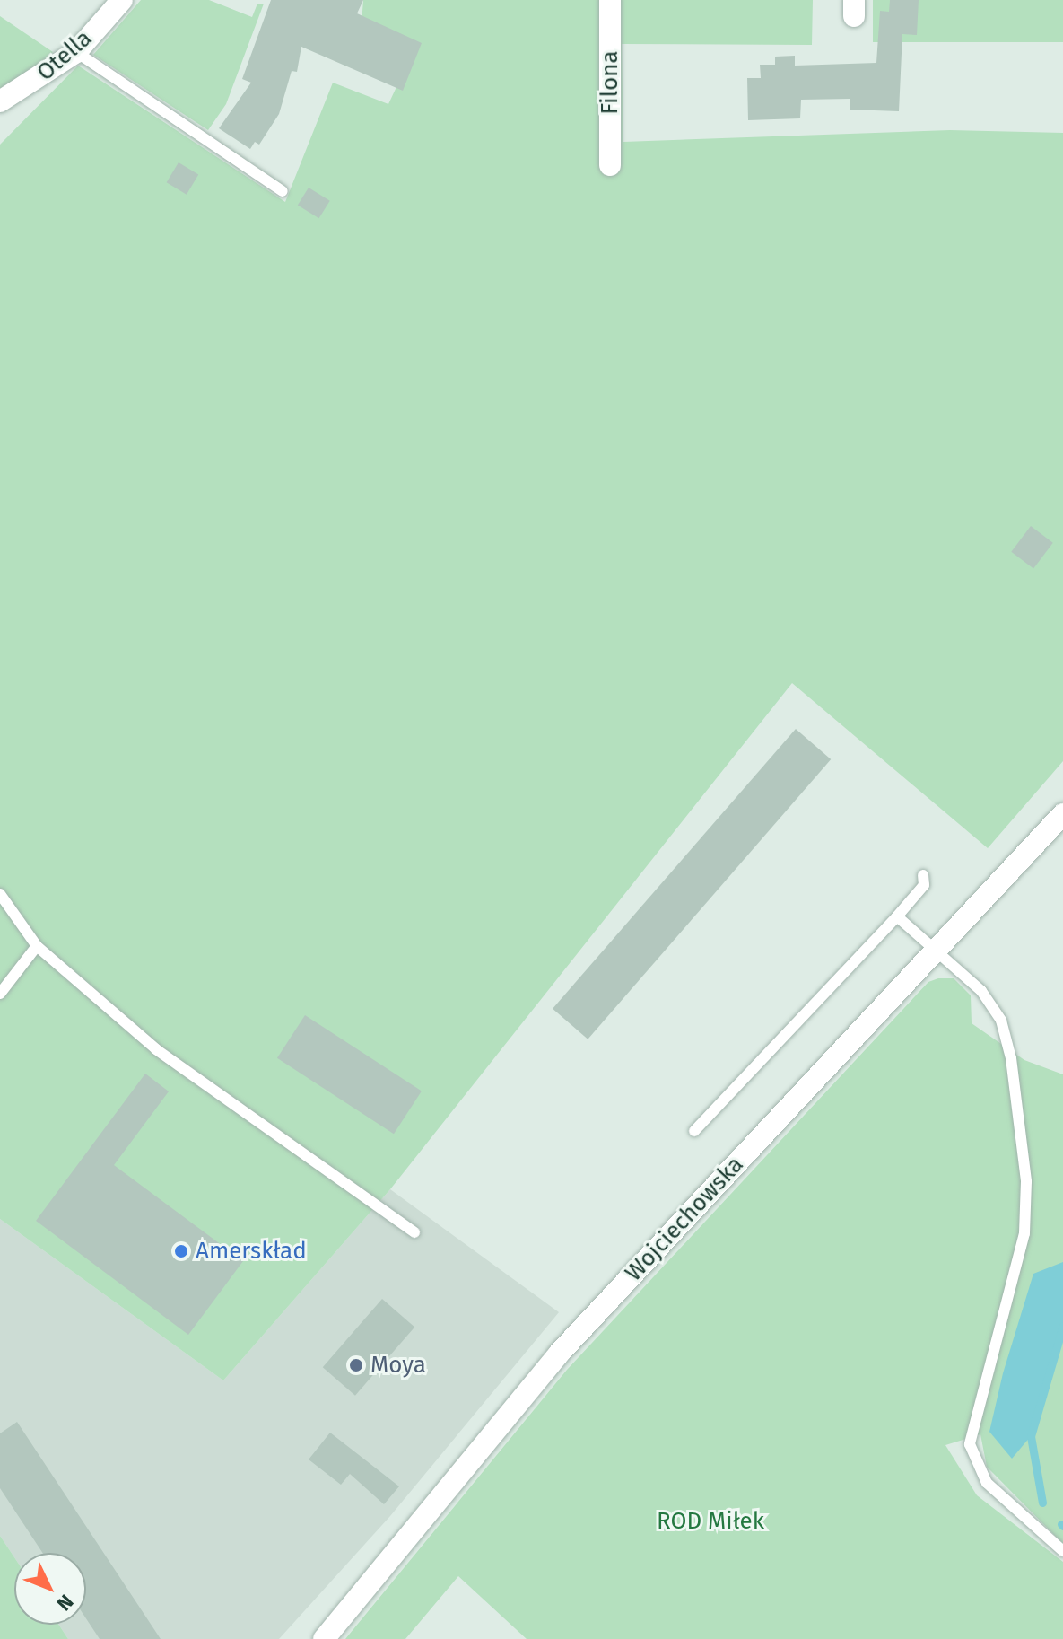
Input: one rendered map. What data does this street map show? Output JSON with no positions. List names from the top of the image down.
{
  "streets": {
    "street": ["Otella", "Filona", "Wojciechowska"]
  },
  "parks": ["ROD Miłek"],
  "places": ["Amerskład", "Moya"],
  "north": "bottom right"
}
